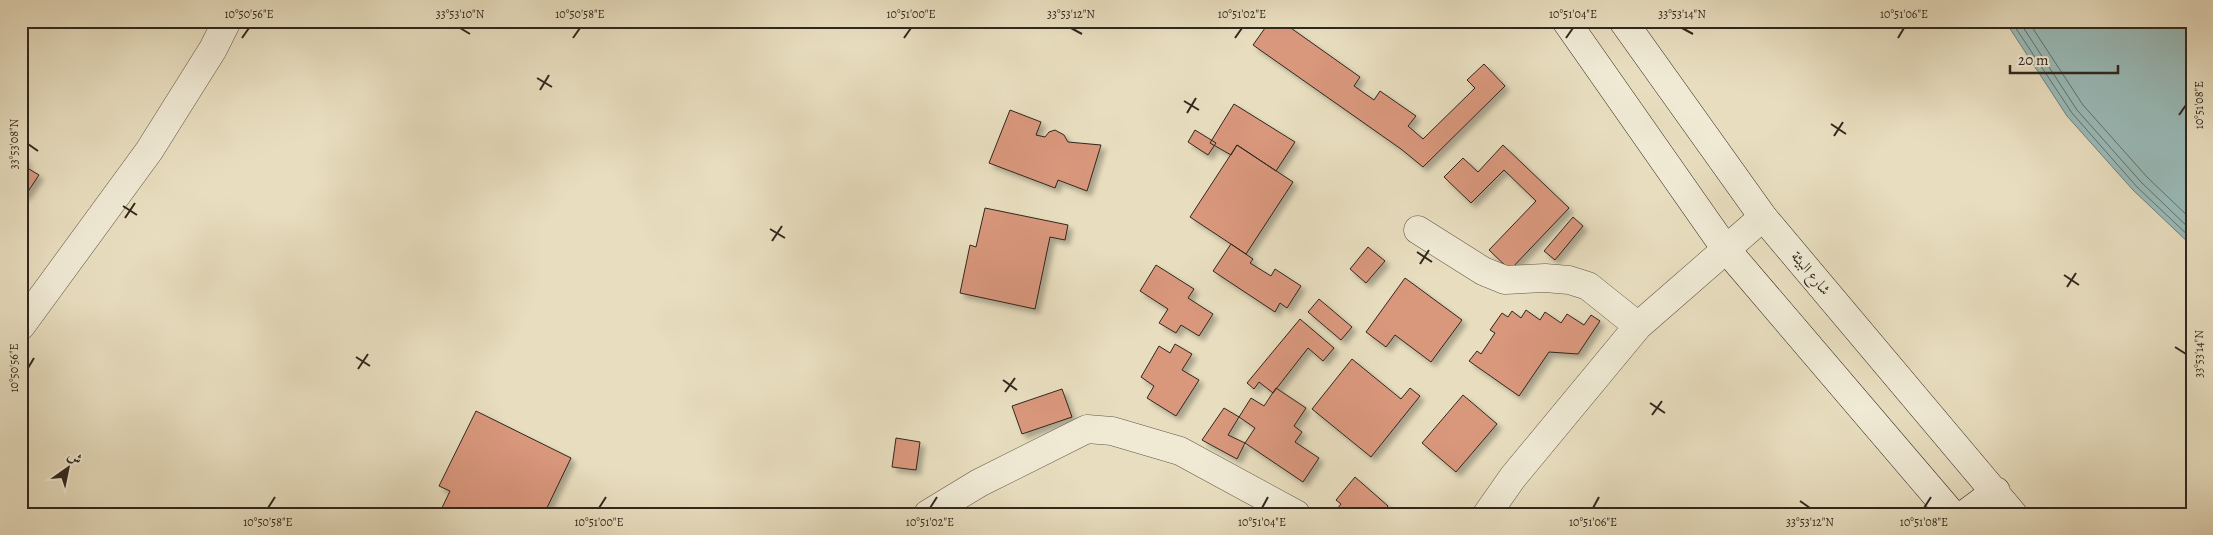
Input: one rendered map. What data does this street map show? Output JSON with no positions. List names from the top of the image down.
{
  "streets": {
    "street": ["شارع البيئة"]
  },
  "scale_bar": "20 m",
  "north": "top right",
  "coordinates": [
    "10°50'56\"E",
    "33°53'10\"N",
    "10°50'58\"E",
    "10°51'00\"E",
    "33°53'12\"N",
    "10°51'02\"E",
    "10°51'04\"E",
    "33°53'14\"N",
    "10°51'06\"E",
    "10°51'08\"E",
    "33°53'08\"N"
  ]
}
